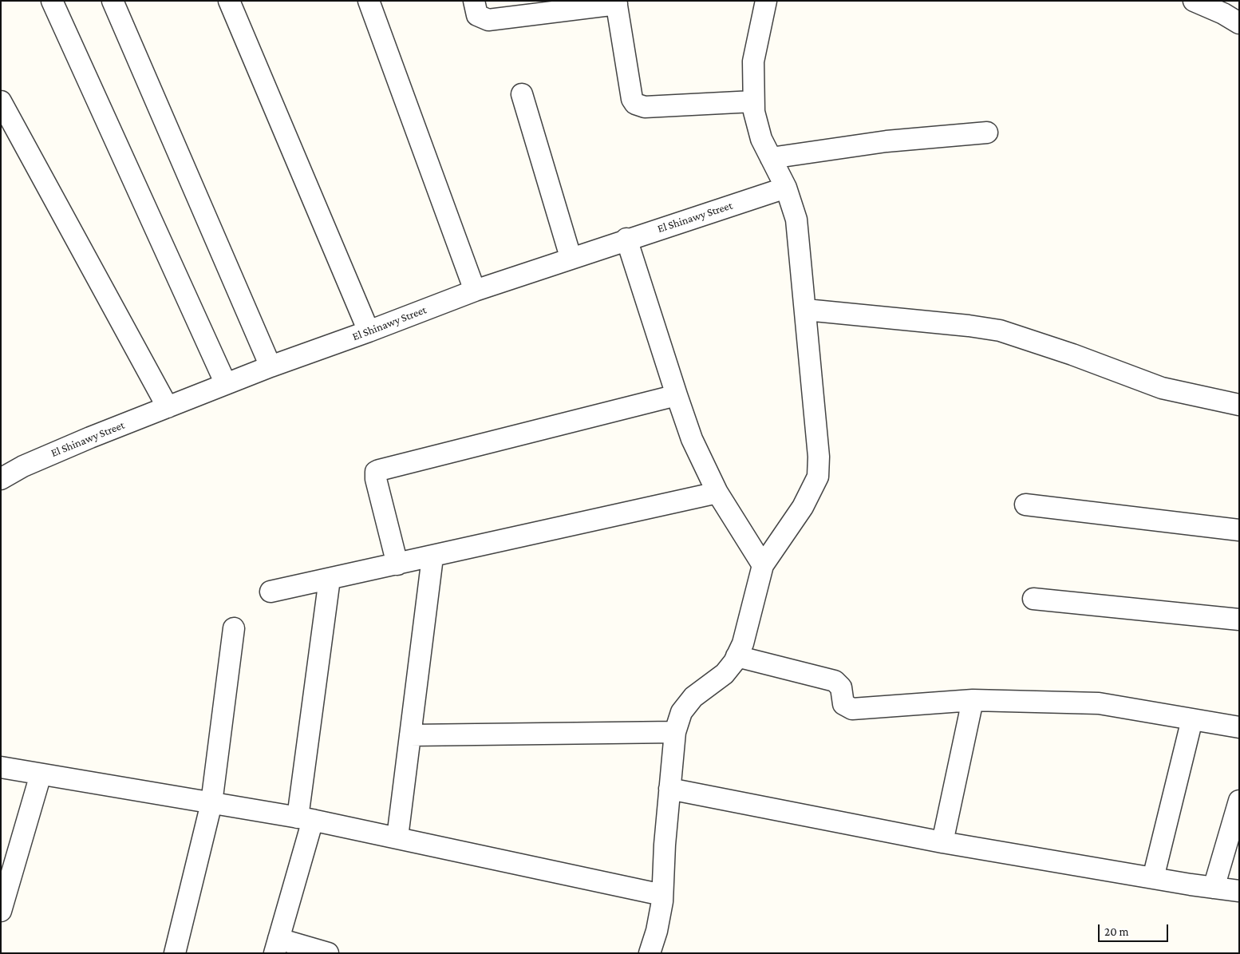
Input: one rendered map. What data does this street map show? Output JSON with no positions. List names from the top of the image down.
{
  "streets": {
    "street": ["El Shinawy Street"]
  },
  "scale_bar": "20 m"
}
